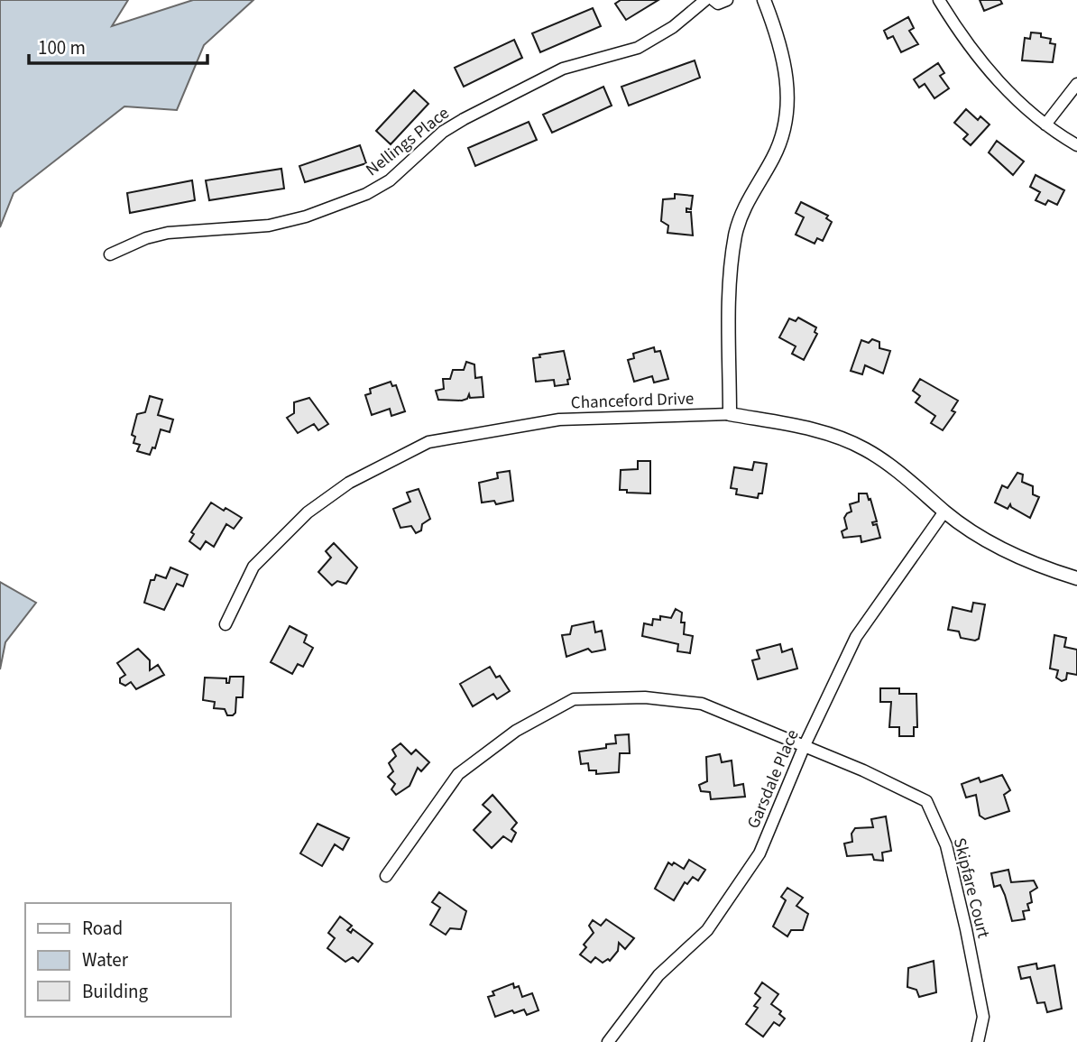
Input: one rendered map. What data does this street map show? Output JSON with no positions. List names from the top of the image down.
{
  "streets": {
    "street": [
      "Nellings Place",
      "Chanceford Drive",
      "Garsdale Place",
      "Skipfare Court"
    ]
  },
  "crossings": [
    ["Chanceford Drive", "Garsdale Place"],
    ["Garsdale Place", "Skipfare Court"]
  ],
  "legend": ["Road", "Water", "Building"],
  "scale_bar": "100 m"
}
